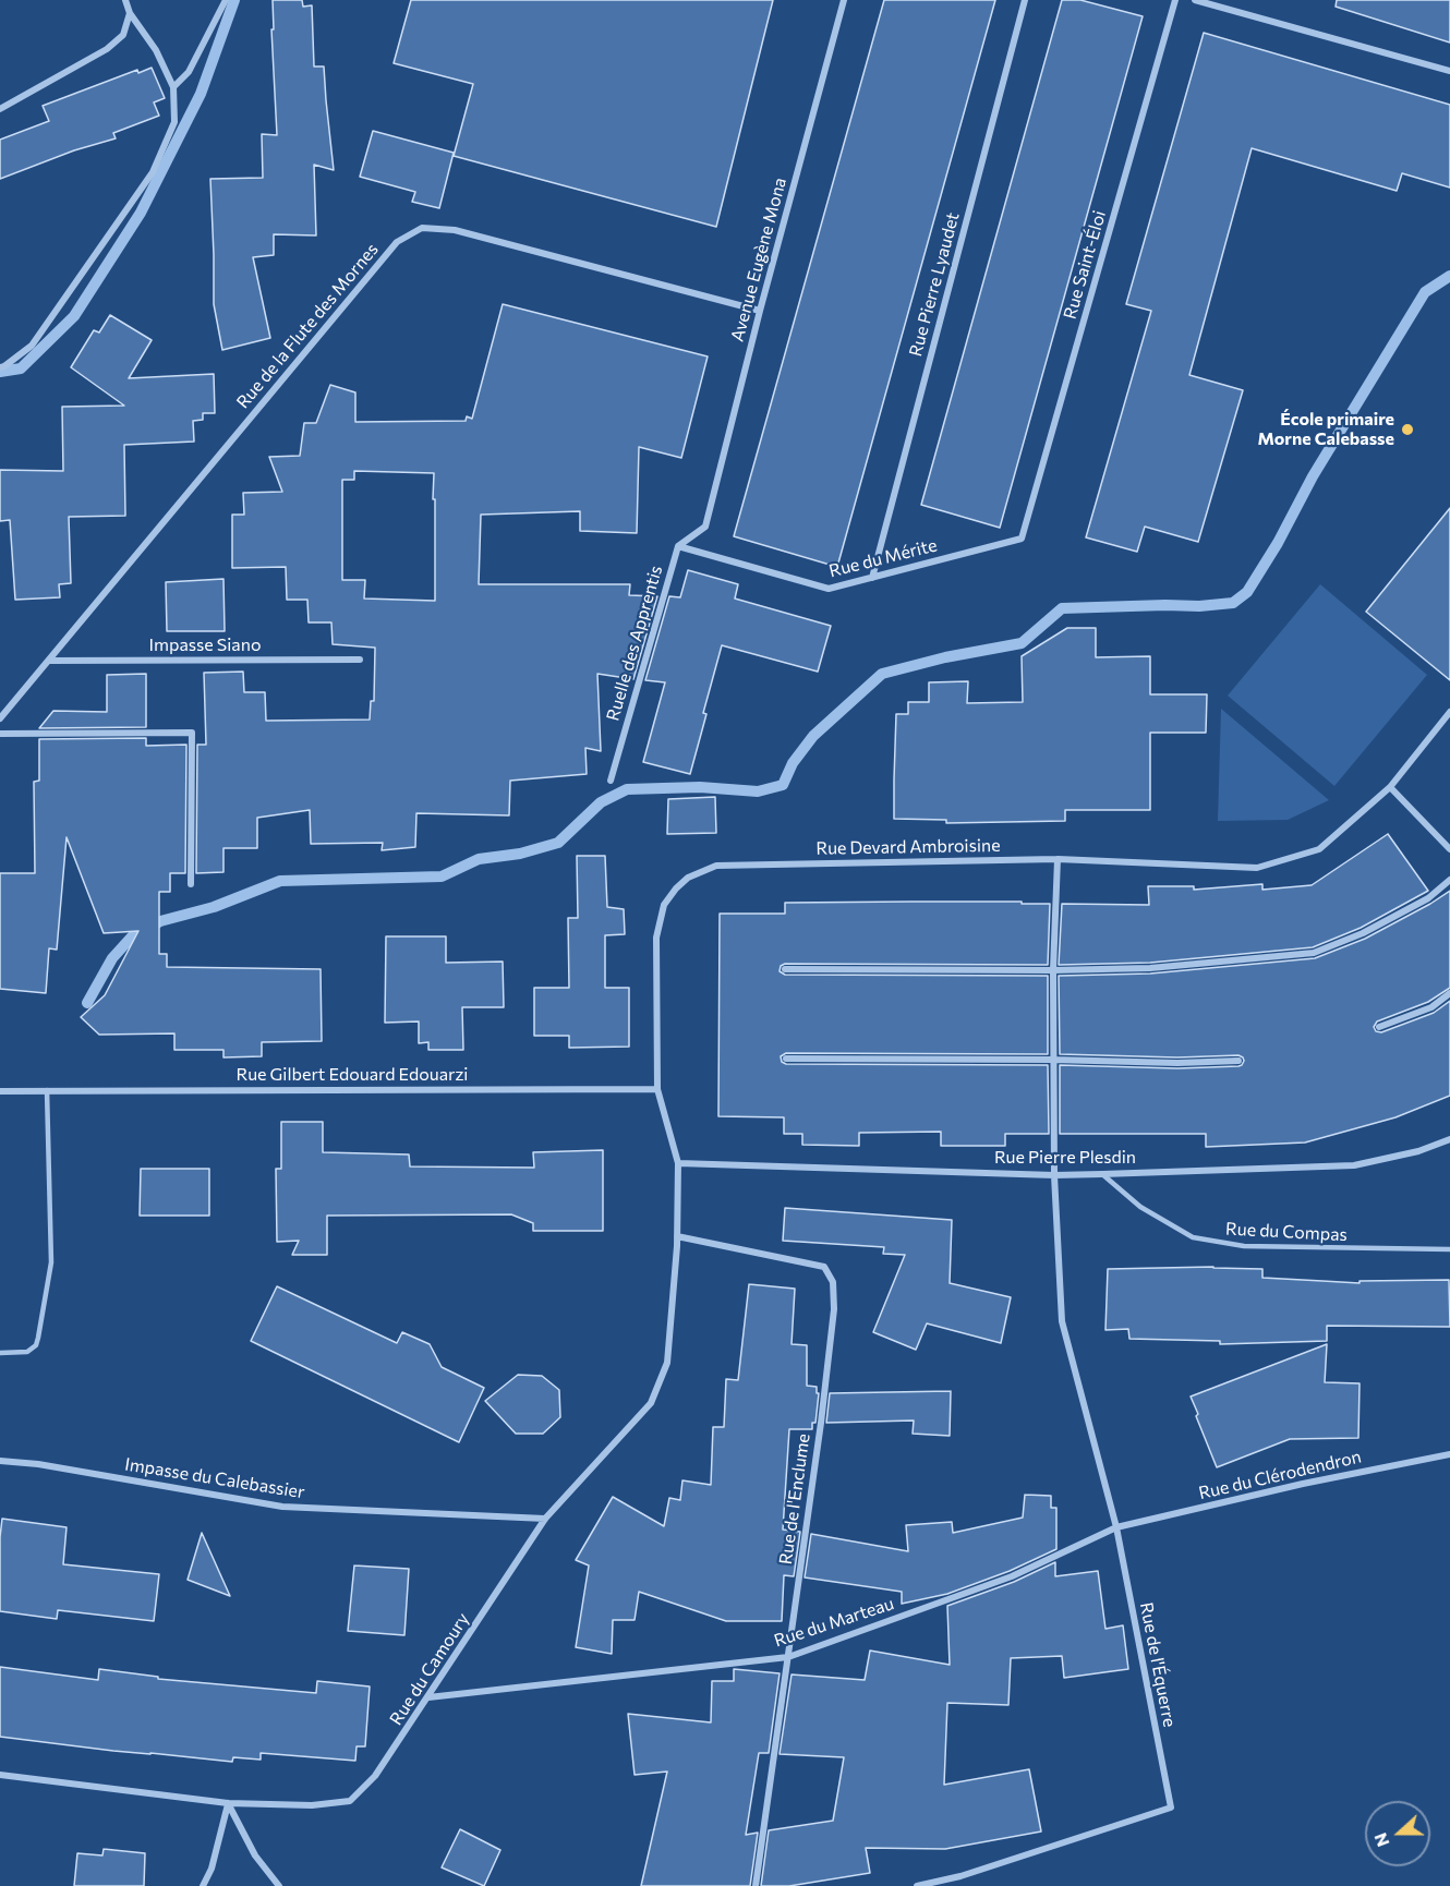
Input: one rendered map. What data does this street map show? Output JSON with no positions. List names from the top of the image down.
{
  "streets": {
    "street": [
      "Avenue Eugène Mona",
      "Rue Saint-Éloi",
      "Rue Pierre Lyaudet",
      "Rue de la Flute des Mornes",
      "Rue du Mérite",
      "Ruelle des Apprentis",
      "Impasse Siano",
      "Rue Devard Ambroisine",
      "Rue Gilbert Edouard Edouarzi",
      "Rue Pierre Plesdin",
      "Rue du Clérodendron",
      "Impasse du Calebassier",
      "Rue de l'Enclume",
      "Rue du Marteau",
      "Rue de l'Équerre",
      "Rue du Camoury"
    ],
    "lane": ["Rue du Compas"]
  },
  "crossings": [
    ["Avenue Eugène Mona", "Rue de la Flute des Mornes"],
    ["Avenue Eugène Mona", "Ruelle des Apprentis"],
    ["Rue Saint-Éloi", "Rue du Mérite"],
    ["Rue Pierre Lyaudet", "Rue du Mérite"],
    ["Rue de la Flute des Mornes", "Impasse Siano"],
    ["Rue du Mérite", "Ruelle des Apprentis"],
    ["Rue Devard Ambroisine", "Rue Gilbert Edouard Edouarzi"],
    ["Rue Devard Ambroisine", "Rue Pierre Plesdin"],
    ["Rue Devard Ambroisine", "Rue de l'Enclume"],
    ["Rue Devard Ambroisine", "Rue de l'Équerre"],
    ["Rue Devard Ambroisine", "Rue du Camoury"],
    ["Rue Pierre Plesdin", "Rue du Compas"],
    ["Rue Pierre Plesdin", "Rue de l'Équerre"],
    ["Rue du Clérodendron", "Rue du Marteau"],
    ["Rue du Clérodendron", "Rue de l'Équerre"],
    ["Impasse du Calebassier", "Rue du Camoury"],
    ["Rue de l'Enclume", "Rue du Marteau"],
    ["Rue du Marteau", "Rue de l'Équerre"],
    ["Rue du Marteau", "Rue du Camoury"]
  ],
  "places": ["École primaire Morne Calebasse"],
  "north": "left"
}
